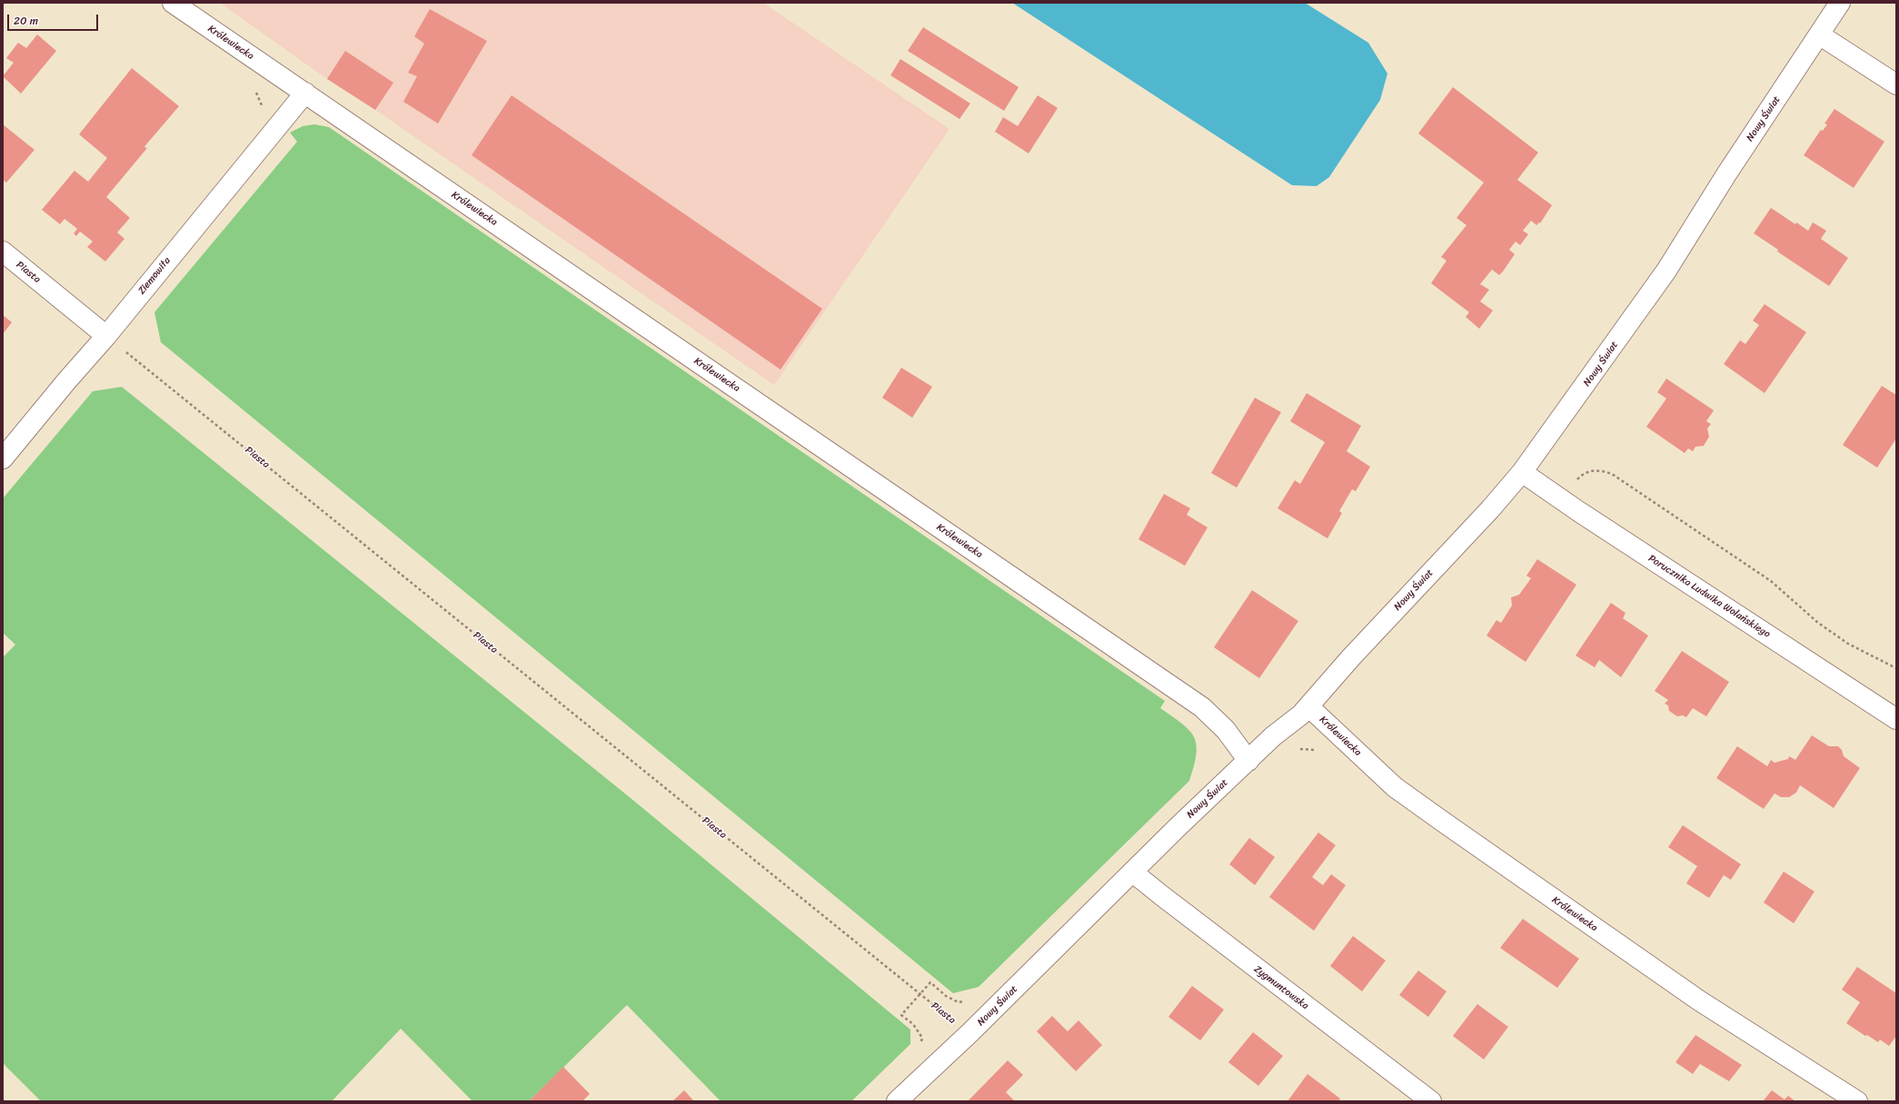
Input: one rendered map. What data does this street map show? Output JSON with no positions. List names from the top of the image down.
{
  "streets": {
    "street": [
      "Królewiecka",
      "Nowy Świat",
      "Piasta",
      "Ziemowita",
      "Porucznika Ludwika Wolańskiego",
      "Zygmuntowska"
    ]
  },
  "crossings": [
    ["Królewiecka", "Nowy Świat"],
    ["Królewiecka", "Ziemowita"],
    ["Nowy Świat", "Piasta"],
    ["Nowy Świat", "Porucznika Ludwika Wolańskiego"],
    ["Nowy Świat", "Zygmuntowska"],
    ["Piasta", "Ziemowita"]
  ],
  "scale_bar": "20 m"
}
